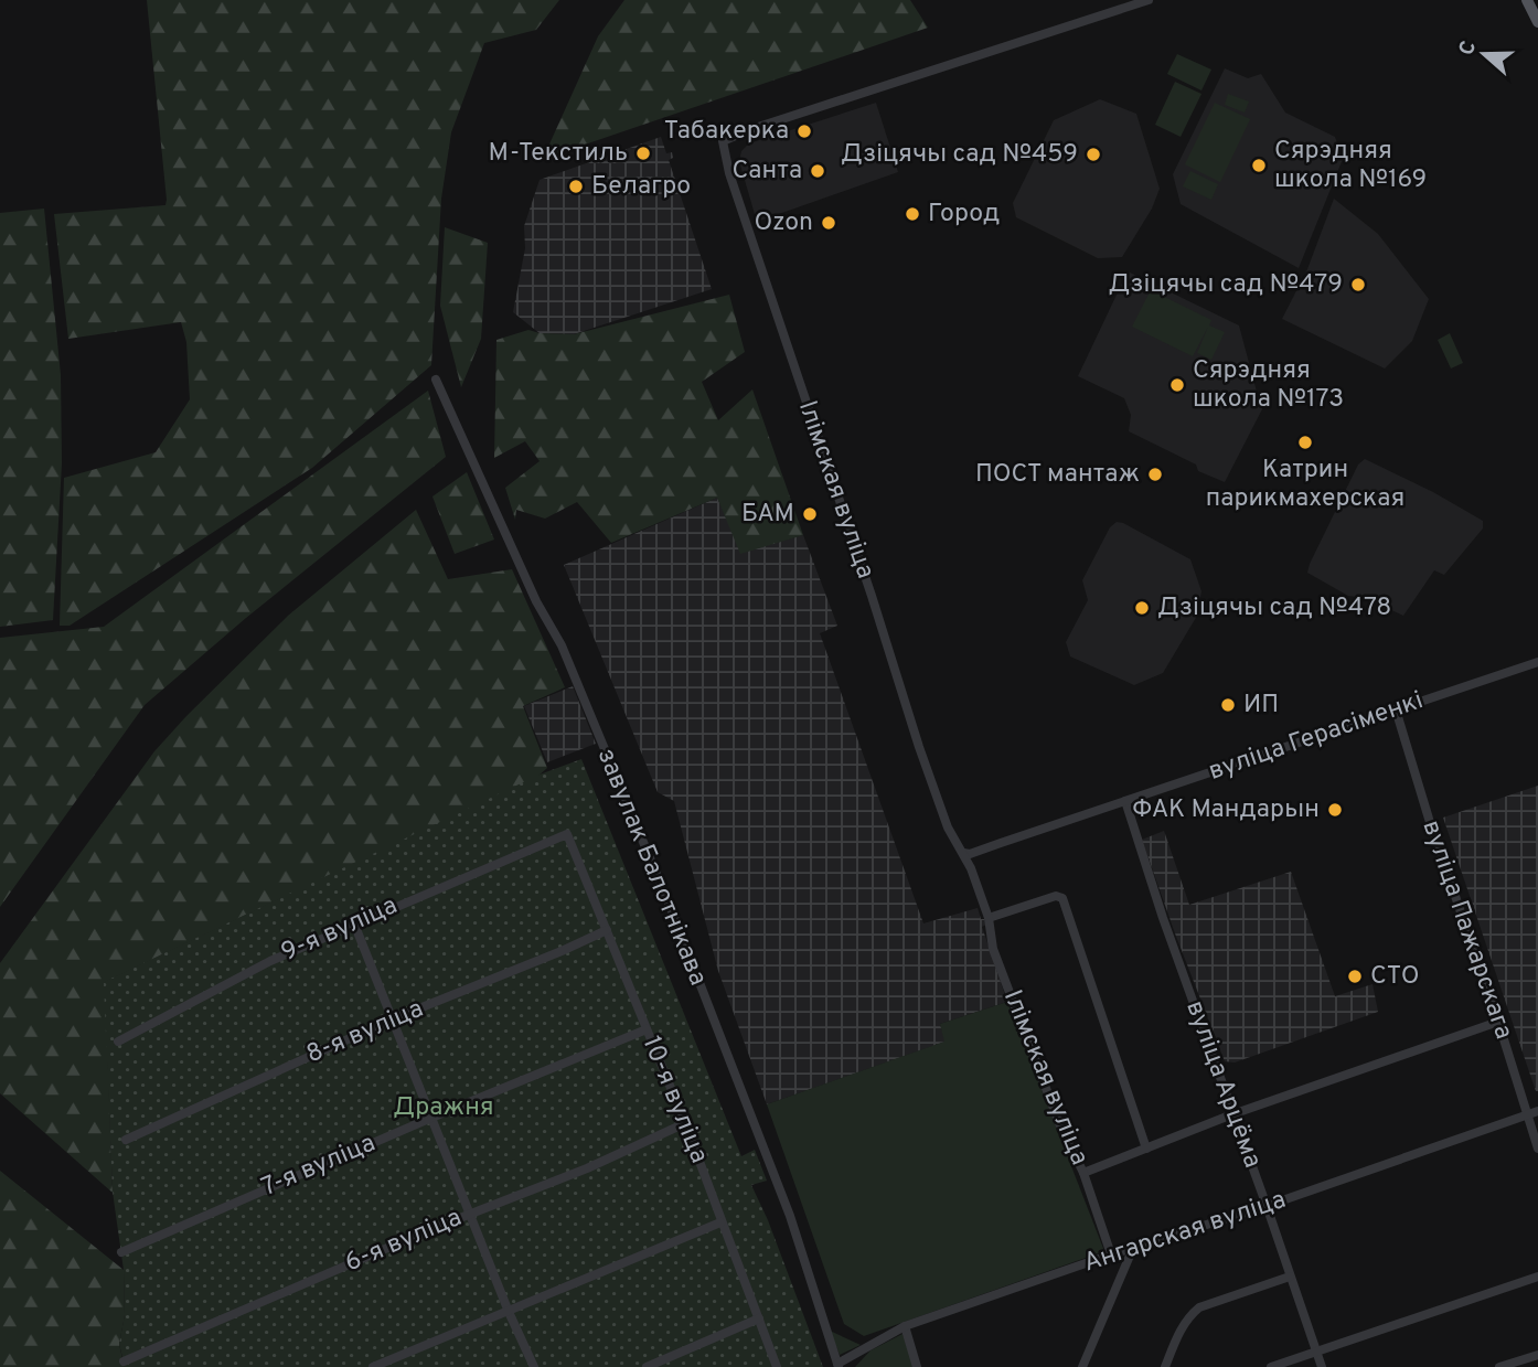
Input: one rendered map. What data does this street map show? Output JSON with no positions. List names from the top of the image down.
{
  "streets": {
    "street": [
      "Ілімская вуліца",
      "вуліца Герасіменкі",
      "завулак Балотнікава",
      "9-я вуліца",
      "вуліца Пажарскага",
      "8-я вуліца",
      "вуліца Арцёма",
      "10-я вуліца",
      "7-я вуліца",
      "Ангарская вуліца",
      "6-я вуліца"
    ]
  },
  "crossings": [
    ["Ілімская вуліца", "вуліца Герасіменкі"],
    ["Ілімская вуліца", "Ангарская вуліца"],
    ["вуліца Герасіменкі", "вуліца Пажарскага"],
    ["вуліца Герасіменкі", "вуліца Арцёма"],
    ["завулак Балотнікава", "Ангарская вуліца"],
    ["9-я вуліца", "10-я вуліца"],
    ["вуліца Пажарскага", "Ангарская вуліца"],
    ["8-я вуліца", "10-я вуліца"],
    ["вуліца Арцёма", "Ангарская вуліца"],
    ["10-я вуліца", "7-я вуліца"],
    ["10-я вуліца", "6-я вуліца"]
  ],
  "parks": ["Дражня"],
  "places": [
    "Табакерка",
    "М-Текстиль",
    "Дзіцячы сад №459",
    "Сярэдняя школа №169",
    "Санта",
    "Белагро",
    "Город",
    "Ozon",
    "Дзіцячы сад №479",
    "Сярэдняя школа №173",
    "Катрин парикмахерская",
    "ПОСТ мантаж",
    "БАМ",
    "Дзіцячы сад №478",
    "ИП",
    "ФАК Мандарын",
    "СТО"
  ],
  "north": "left"
}
